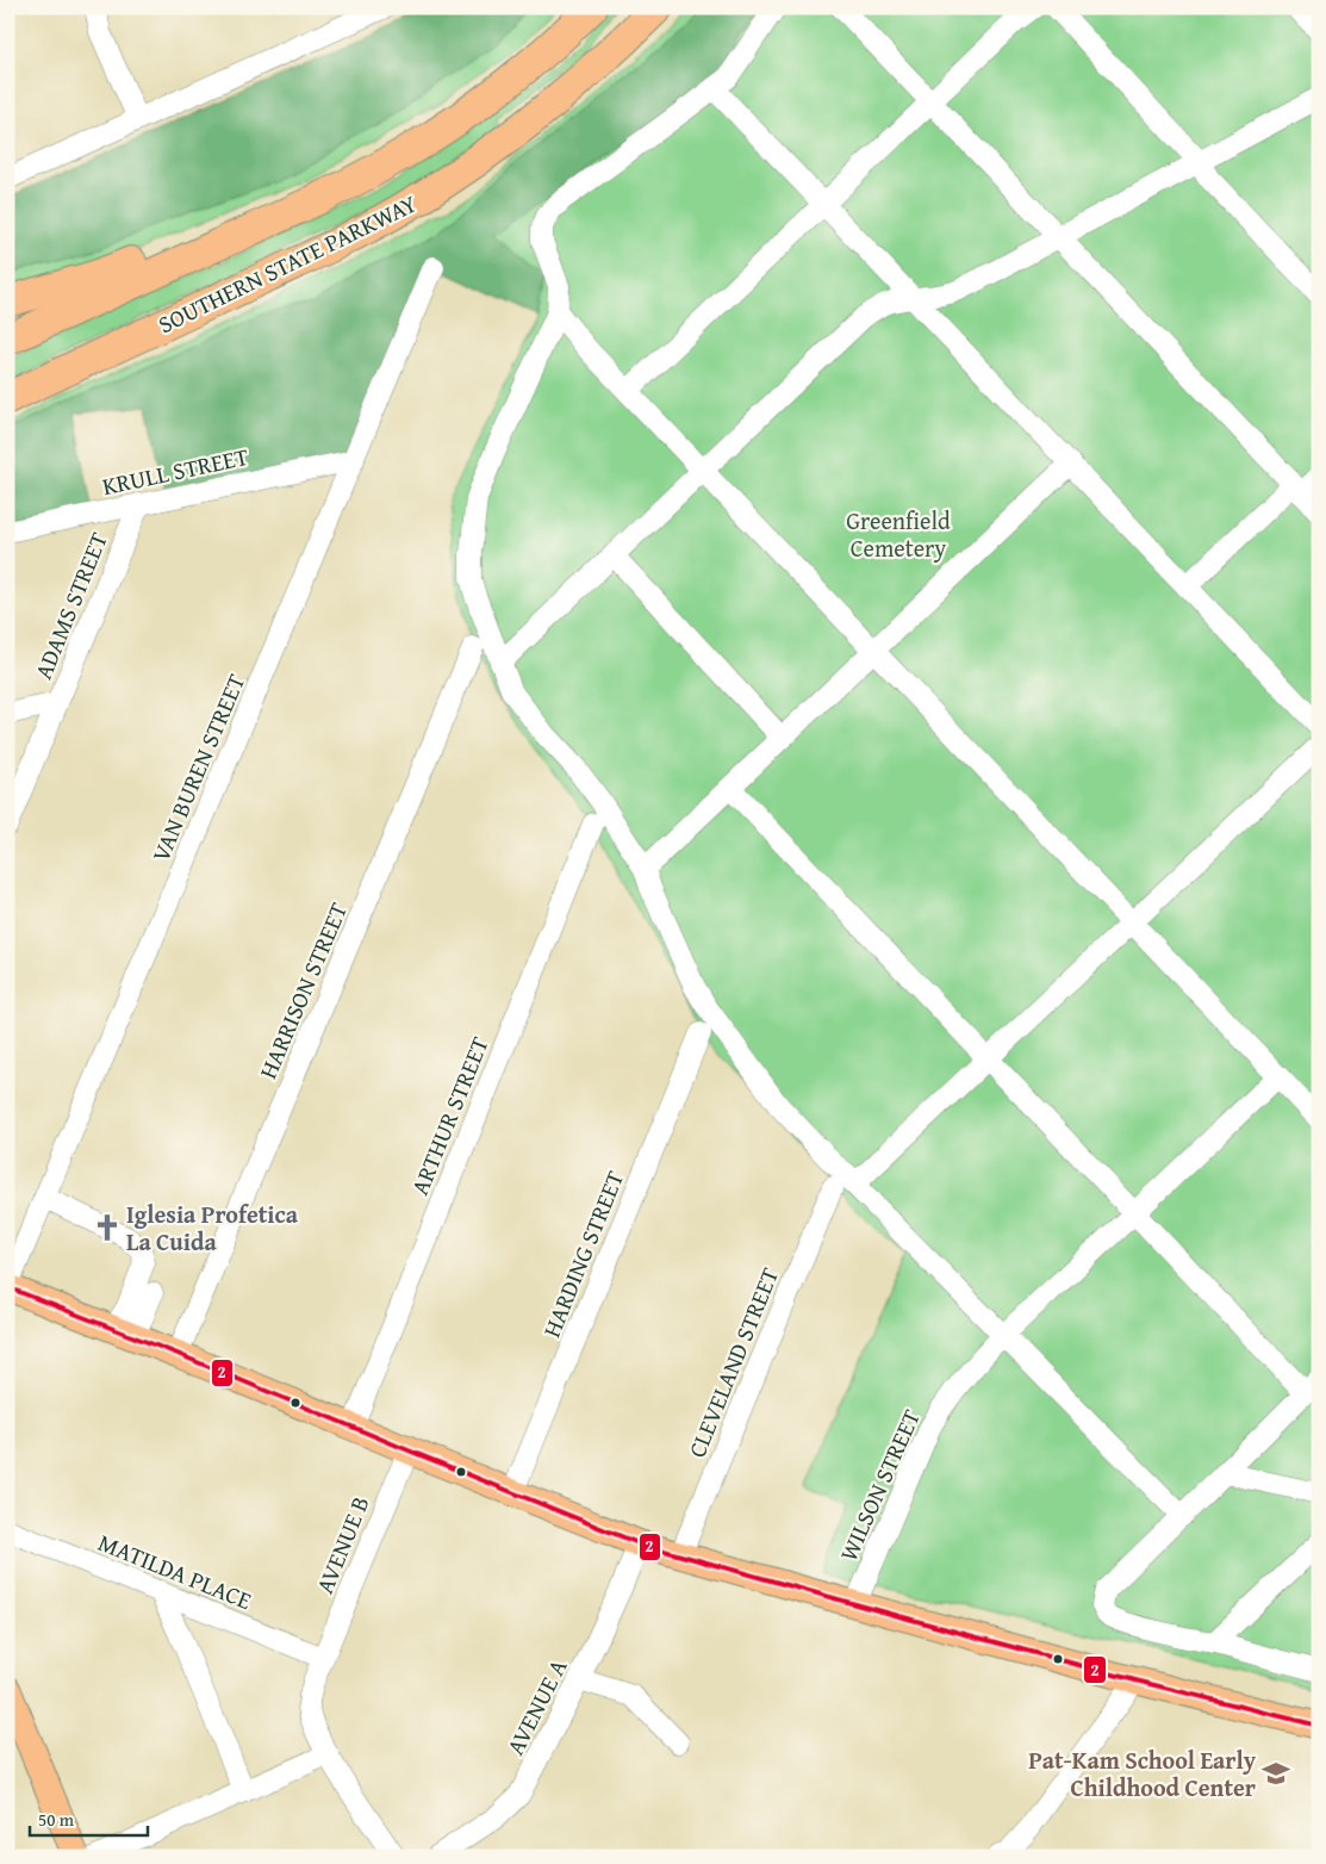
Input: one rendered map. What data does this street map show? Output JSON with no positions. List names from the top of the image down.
{
  "streets": {
    "highway": ["SOUTHERN STATE PARKWAY"],
    "street": [
      "KRULL STREET",
      "ADAMS STREET",
      "VAN BUREN STREET",
      "HARRISON STREET",
      "ARTHUR STREET",
      "HARDING STREET",
      "CLEVELAND STREET",
      "WILSON STREET",
      "AVENUE B",
      "MATILDA PLACE",
      "AVENUE A"
    ]
  },
  "crossings": [
    ["KRULL STREET", "ADAMS STREET"],
    ["KRULL STREET", "VAN BUREN STREET"],
    ["AVENUE B", "MATILDA PLACE"]
  ],
  "parks": ["Greenfield Cemetery"],
  "places": {
    "church": ["Iglesia Profetica La Cuida"],
    "school or university": ["Pat-Kam School Early Childhood Center"]
  },
  "lines": ["transit line 2"],
  "scale_bar": "50 m"
}
